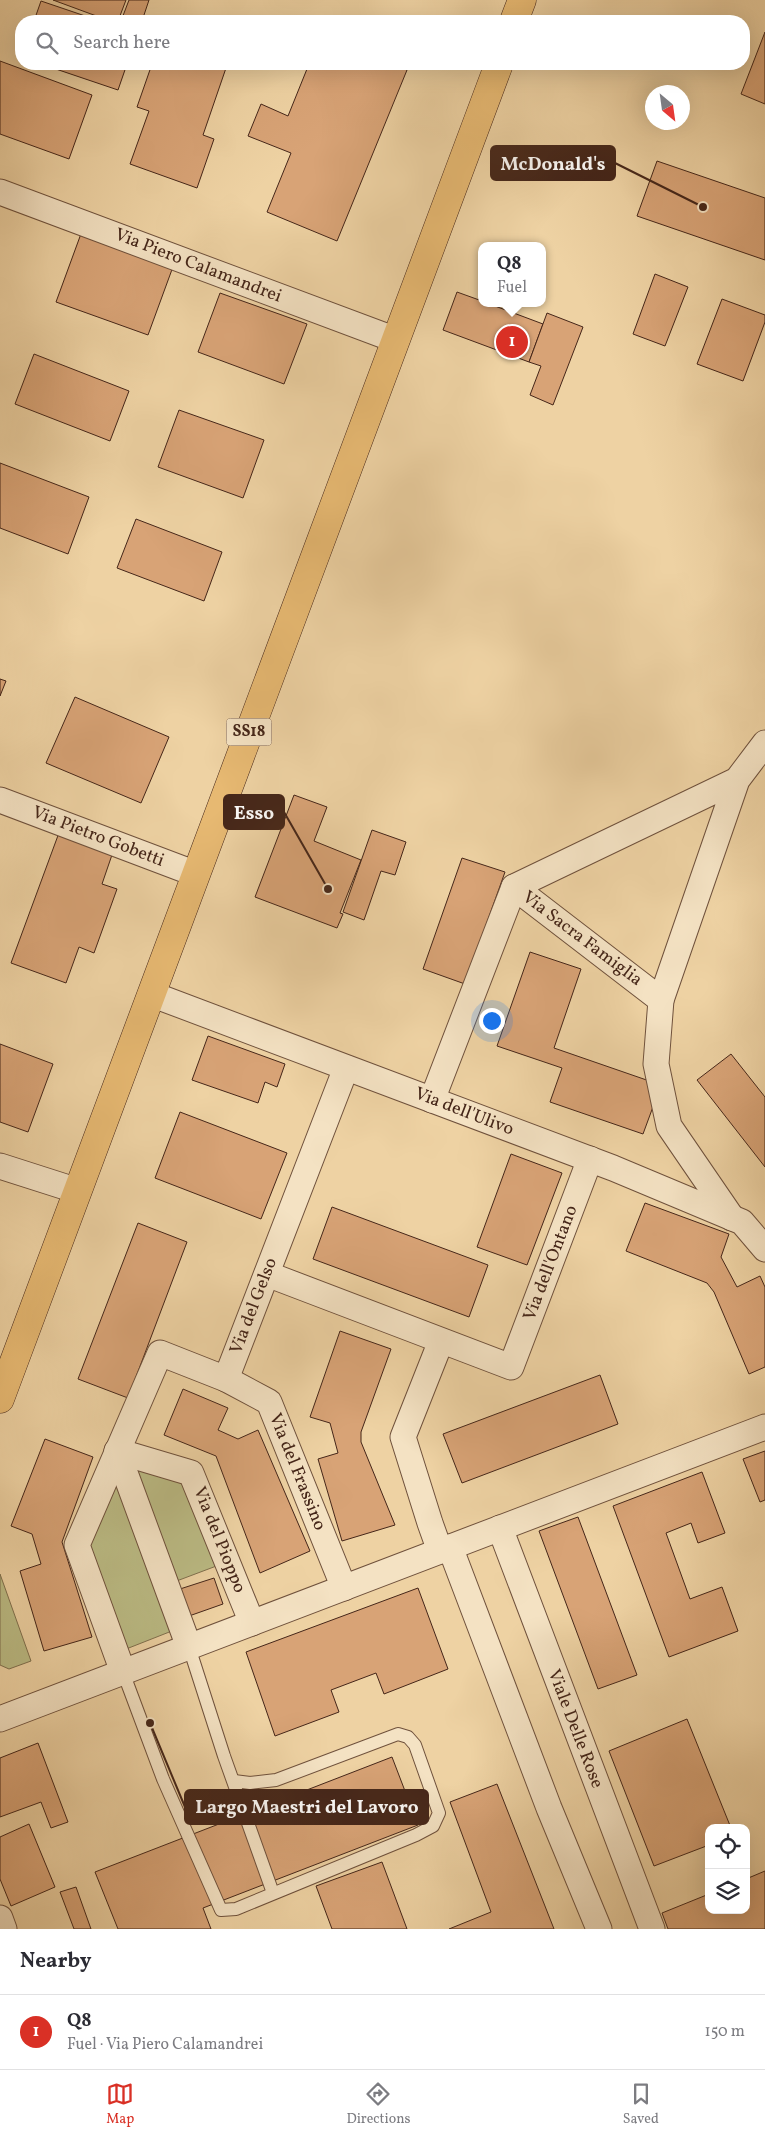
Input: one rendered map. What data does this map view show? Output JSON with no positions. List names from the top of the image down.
{
  "streets": {
    "main road": ["SS18"],
    "street": [
      "Via Piero Calamandrei",
      "Via Pietro Gobetti",
      "Via Sacra Famiglia",
      "Via dell'Ulivo",
      "Via dell'Ontano",
      "Via del Gelso",
      "Via del Frassino",
      "Via del Pioppo",
      "Viale Delle Rose"
    ]
  },
  "crossings": [
    ["Via Piero Calamandrei", "SS18"],
    ["SS18", "Via Pietro Gobetti"],
    ["SS18", "Via dell'Ulivo"],
    ["Via dell'Ulivo", "Via dell'Ontano"],
    ["Via dell'Ulivo", "Via del Gelso"],
    ["Via del Gelso", "Via del Frassino"]
  ],
  "places": ["McDonald's", "Esso", "Largo Maestri del Lavoro"],
  "north": "bottom right",
  "page": {
    "search": "Search here",
    "popup": ["Q8", "Fuel"],
    "pins": "1",
    "heading": "Nearby",
    "list": [
      {
        "mark": "1",
        "name": "Q8",
        "note": "Fuel · Via Piero Calamandrei",
        "value": "150 m"
      }
    ],
    "nav": ["Map", "Directions", "Saved"]
  }
}
